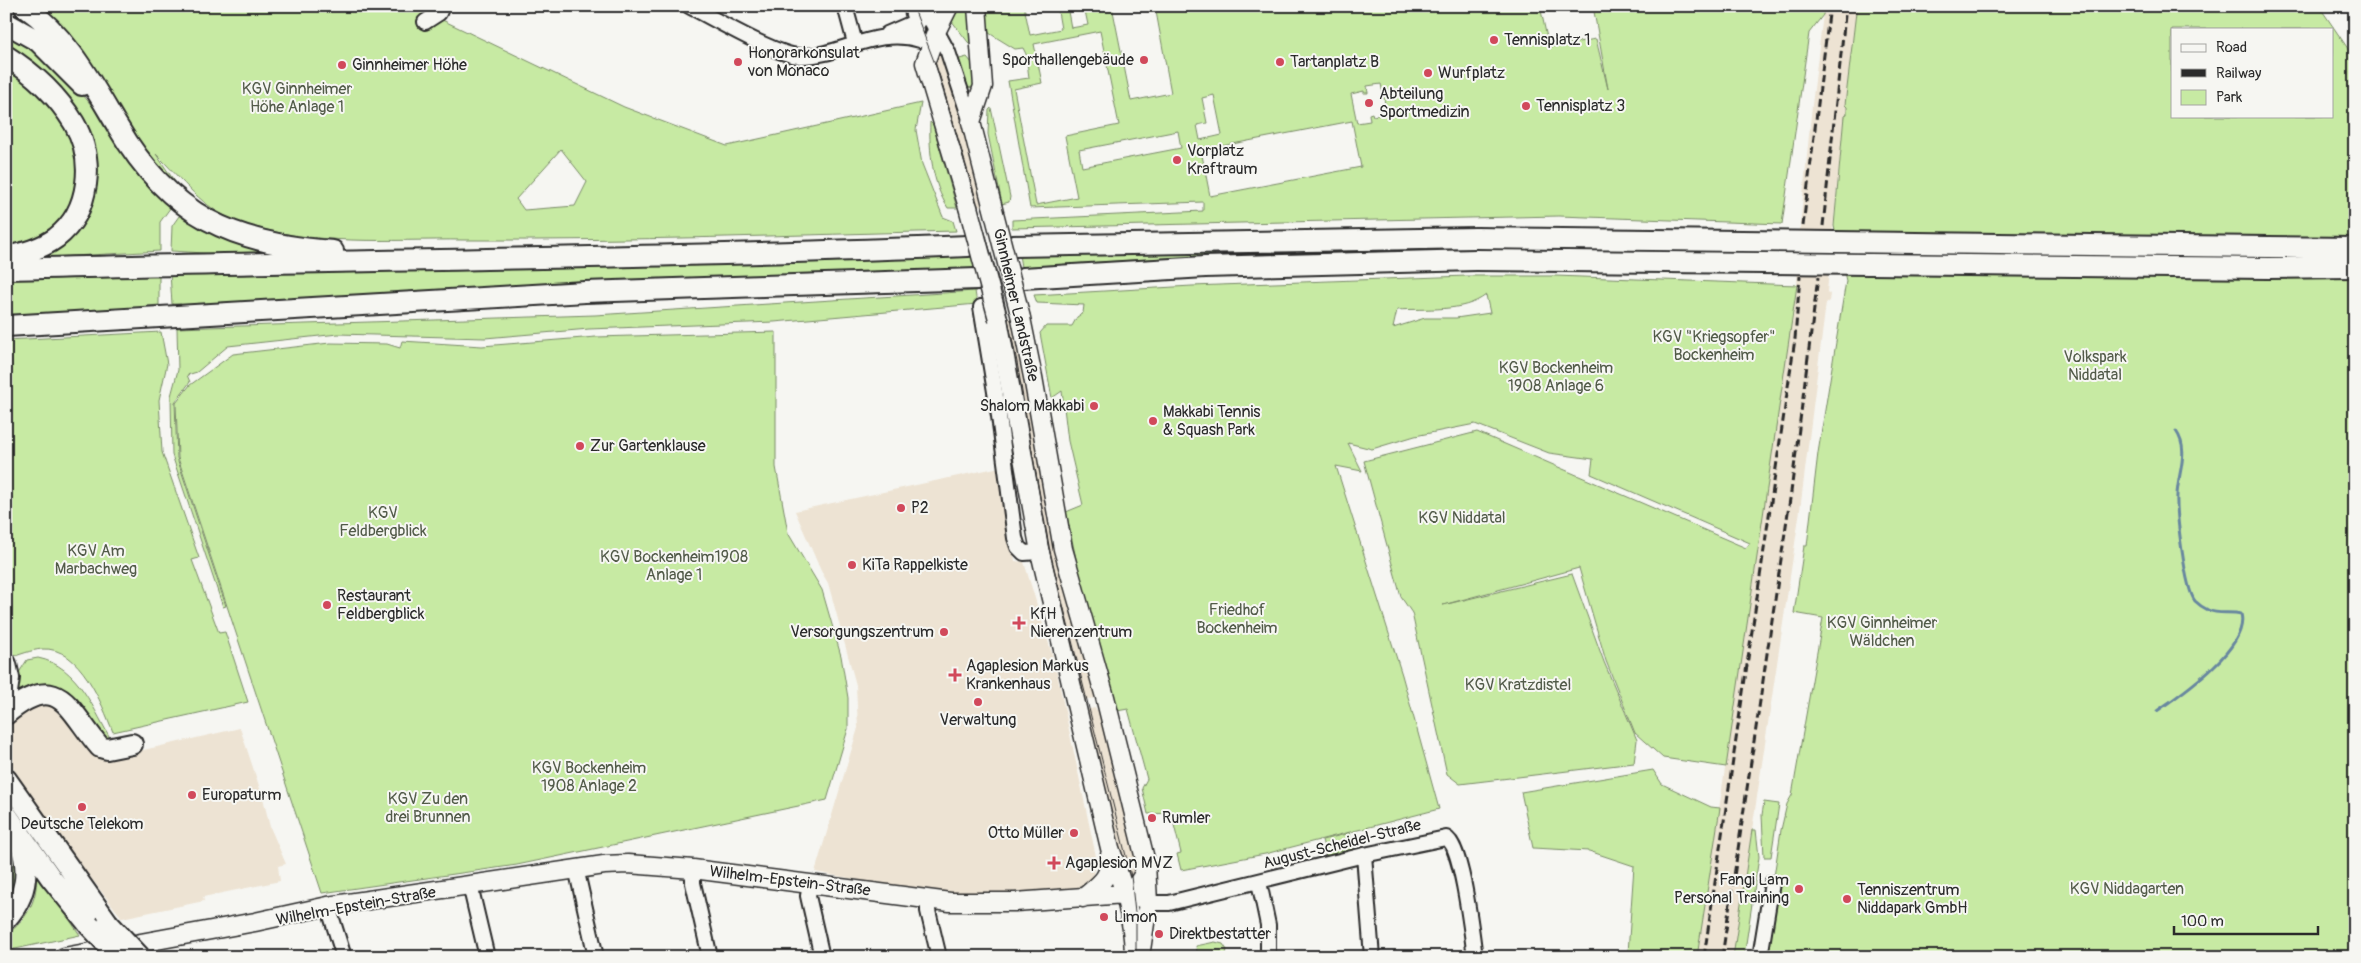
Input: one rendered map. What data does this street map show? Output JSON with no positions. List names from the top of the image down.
{
  "streets": {
    "main road": ["Ginnheimer Landstraße", "Wilhelm-Epstein-Straße"],
    "street": ["August-Scheidel-Straße"]
  },
  "crossings": [
    ["Ginnheimer Landstraße", "August-Scheidel-Straße"],
    ["Ginnheimer Landstraße", "Wilhelm-Epstein-Straße"],
    ["August-Scheidel-Straße", "Wilhelm-Epstein-Straße"]
  ],
  "parks": [
    "KGV Ginnheimer Höhe Anlage 1",
    "KGV \"Kriegsopfer\" Bockenheim",
    "Volkspark Niddatal",
    "KGV Bockenheim 1908 Anlage 6",
    "KGV Feldbergblick",
    "KGV Niddatal",
    "KGV Am Marbachweg",
    "KGV Bockenheim1908 Anlage 1",
    "Friedhof Bockenheim",
    "KGV Ginnheimer Wäldchen",
    "KGV Kratzdistel",
    "KGV Bockenheim 1908 Anlage 2",
    "KGV Zu den drei Brunnen",
    "KGV Niddagarten"
  ],
  "places": {
    "other": [
      "Tennisplatz 1",
      "Sporthallengebäude",
      "Honorarkonsulat von Monaco",
      "Tartanplatz B",
      "Ginnheimer Höhe",
      "Wurfplatz",
      "Abteilung Sportmedizin",
      "Tennisplatz 3",
      "Vorplatz Kraftraum",
      "Shalom Makkabi",
      "Makkabi Tennis & Squash Park",
      "Zur Gartenklause",
      "P2",
      "KiTa Rappelkiste",
      "Restaurant Feldbergblick",
      "Versorgungszentrum",
      "Verwaltung",
      "Europaturm",
      "Deutsche Telekom",
      "Rumler",
      "Otto Müller",
      "Fangi Lam Personal Training",
      "Tenniszentrum Niddapark GmbH",
      "Limon",
      "Direktbestatter"
    ],
    "health": ["KfH Nierenzentrum", "Agaplesion Markus Krankenhaus", "Agaplesion MVZ"]
  },
  "legend": ["Road", "Railway", "Park"],
  "scale_bar": "100 m"
}
